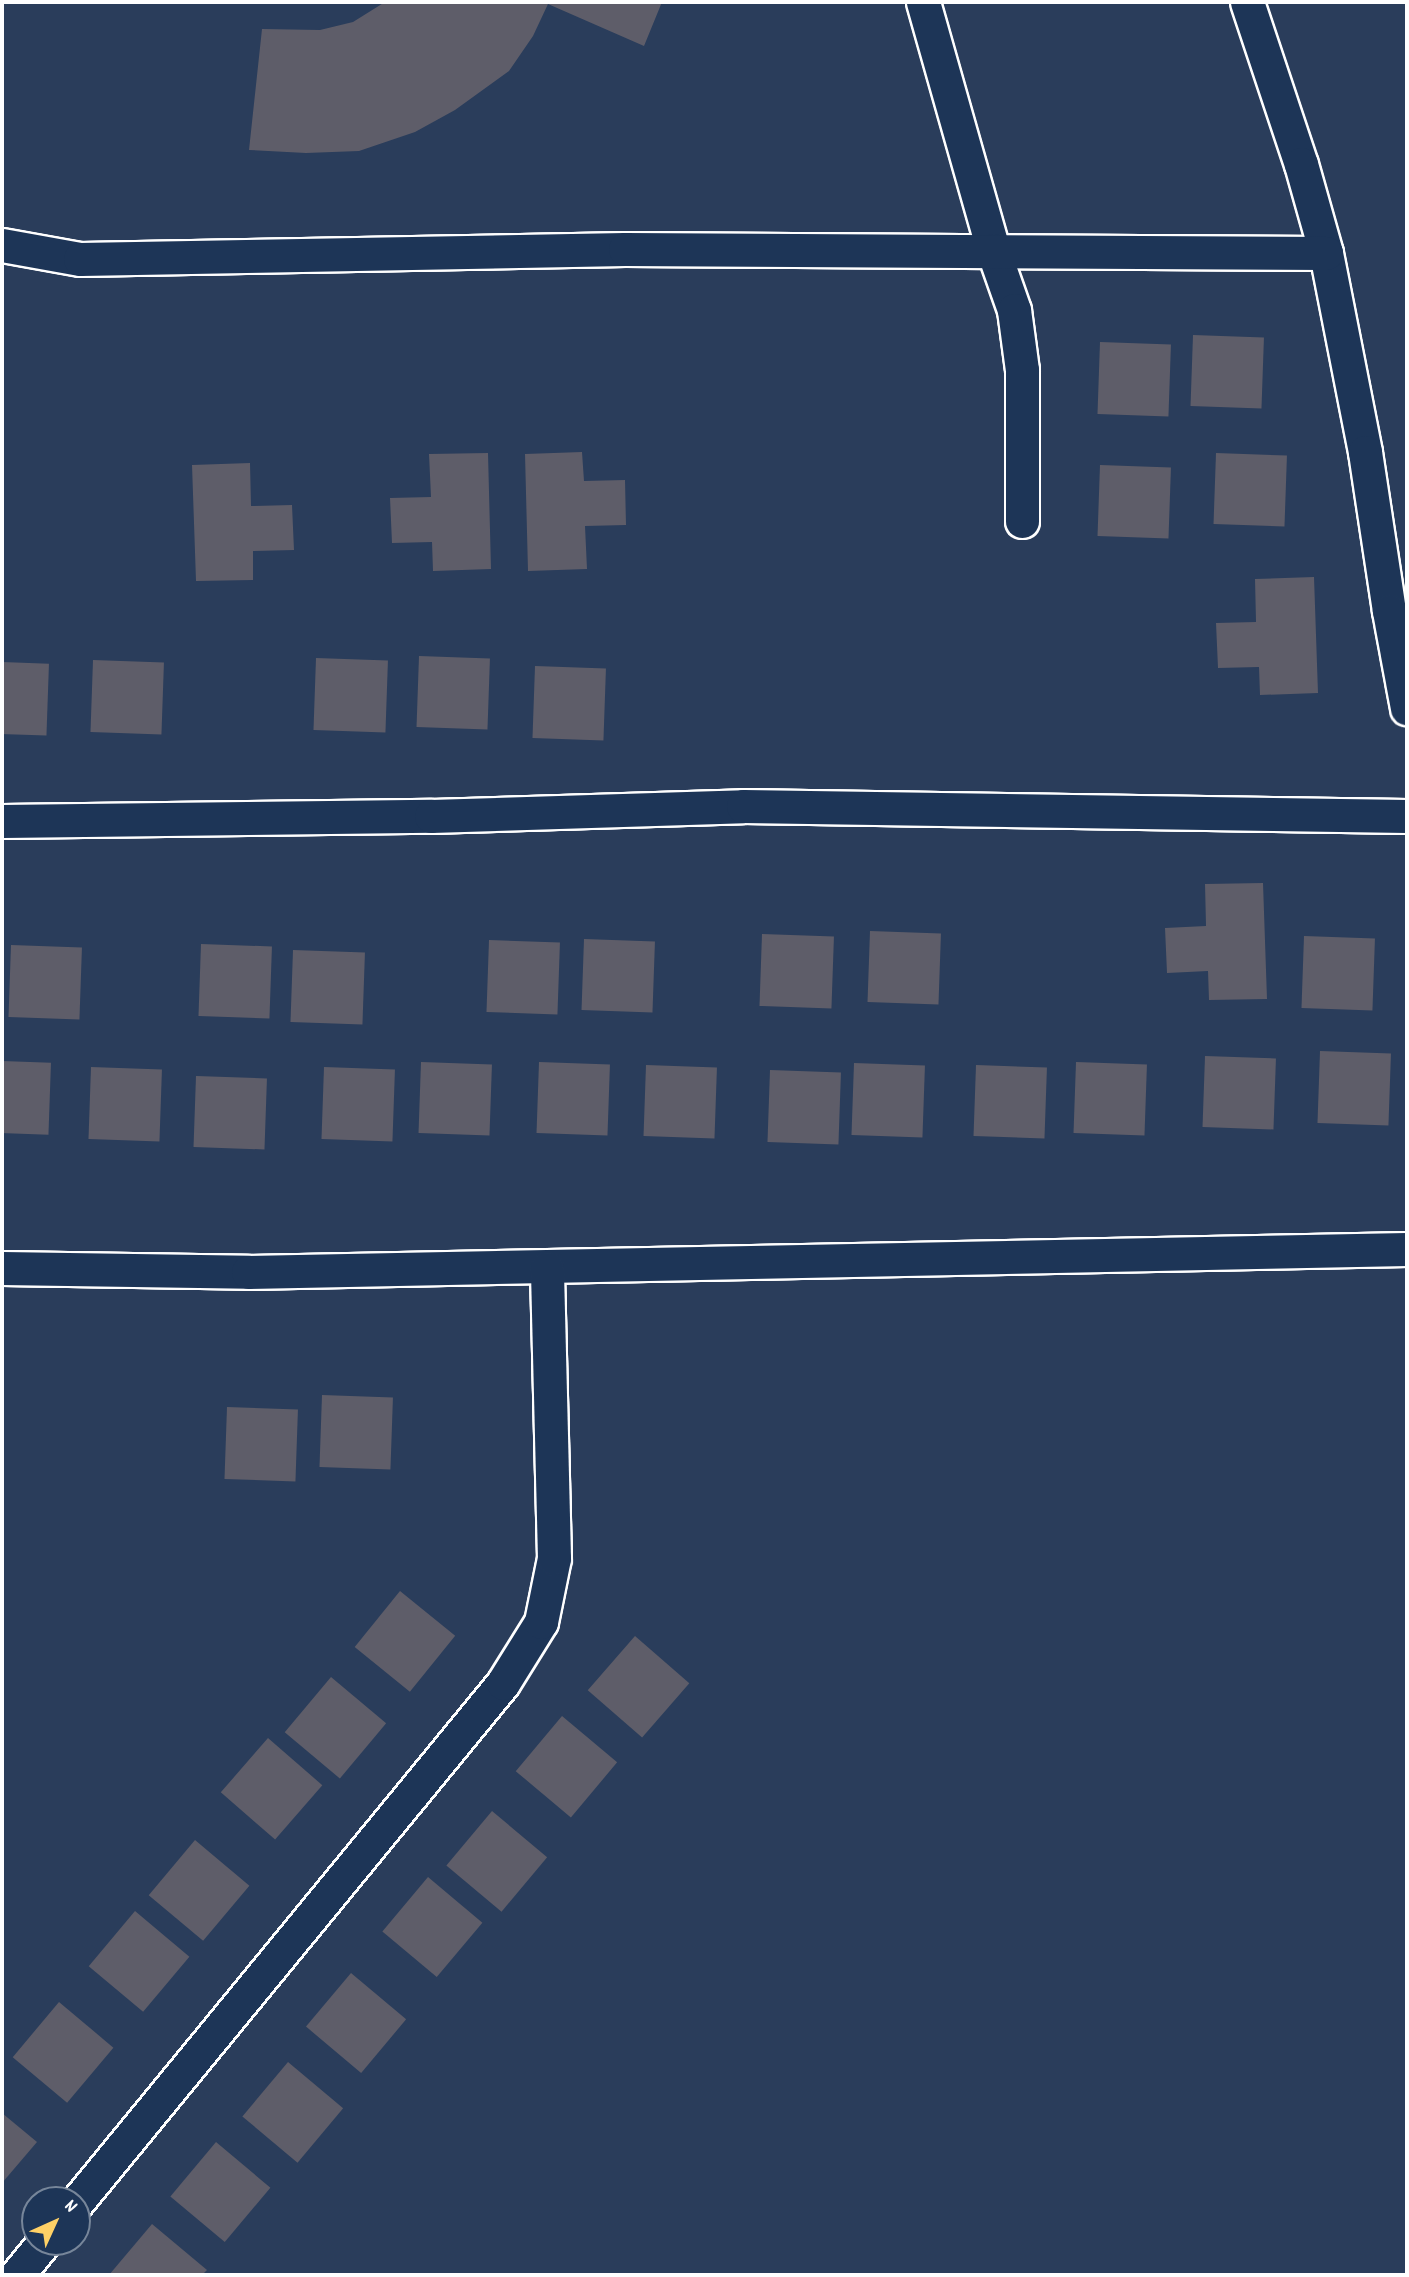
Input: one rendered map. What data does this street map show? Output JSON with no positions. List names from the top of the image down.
{
  "north": "top right"
}
